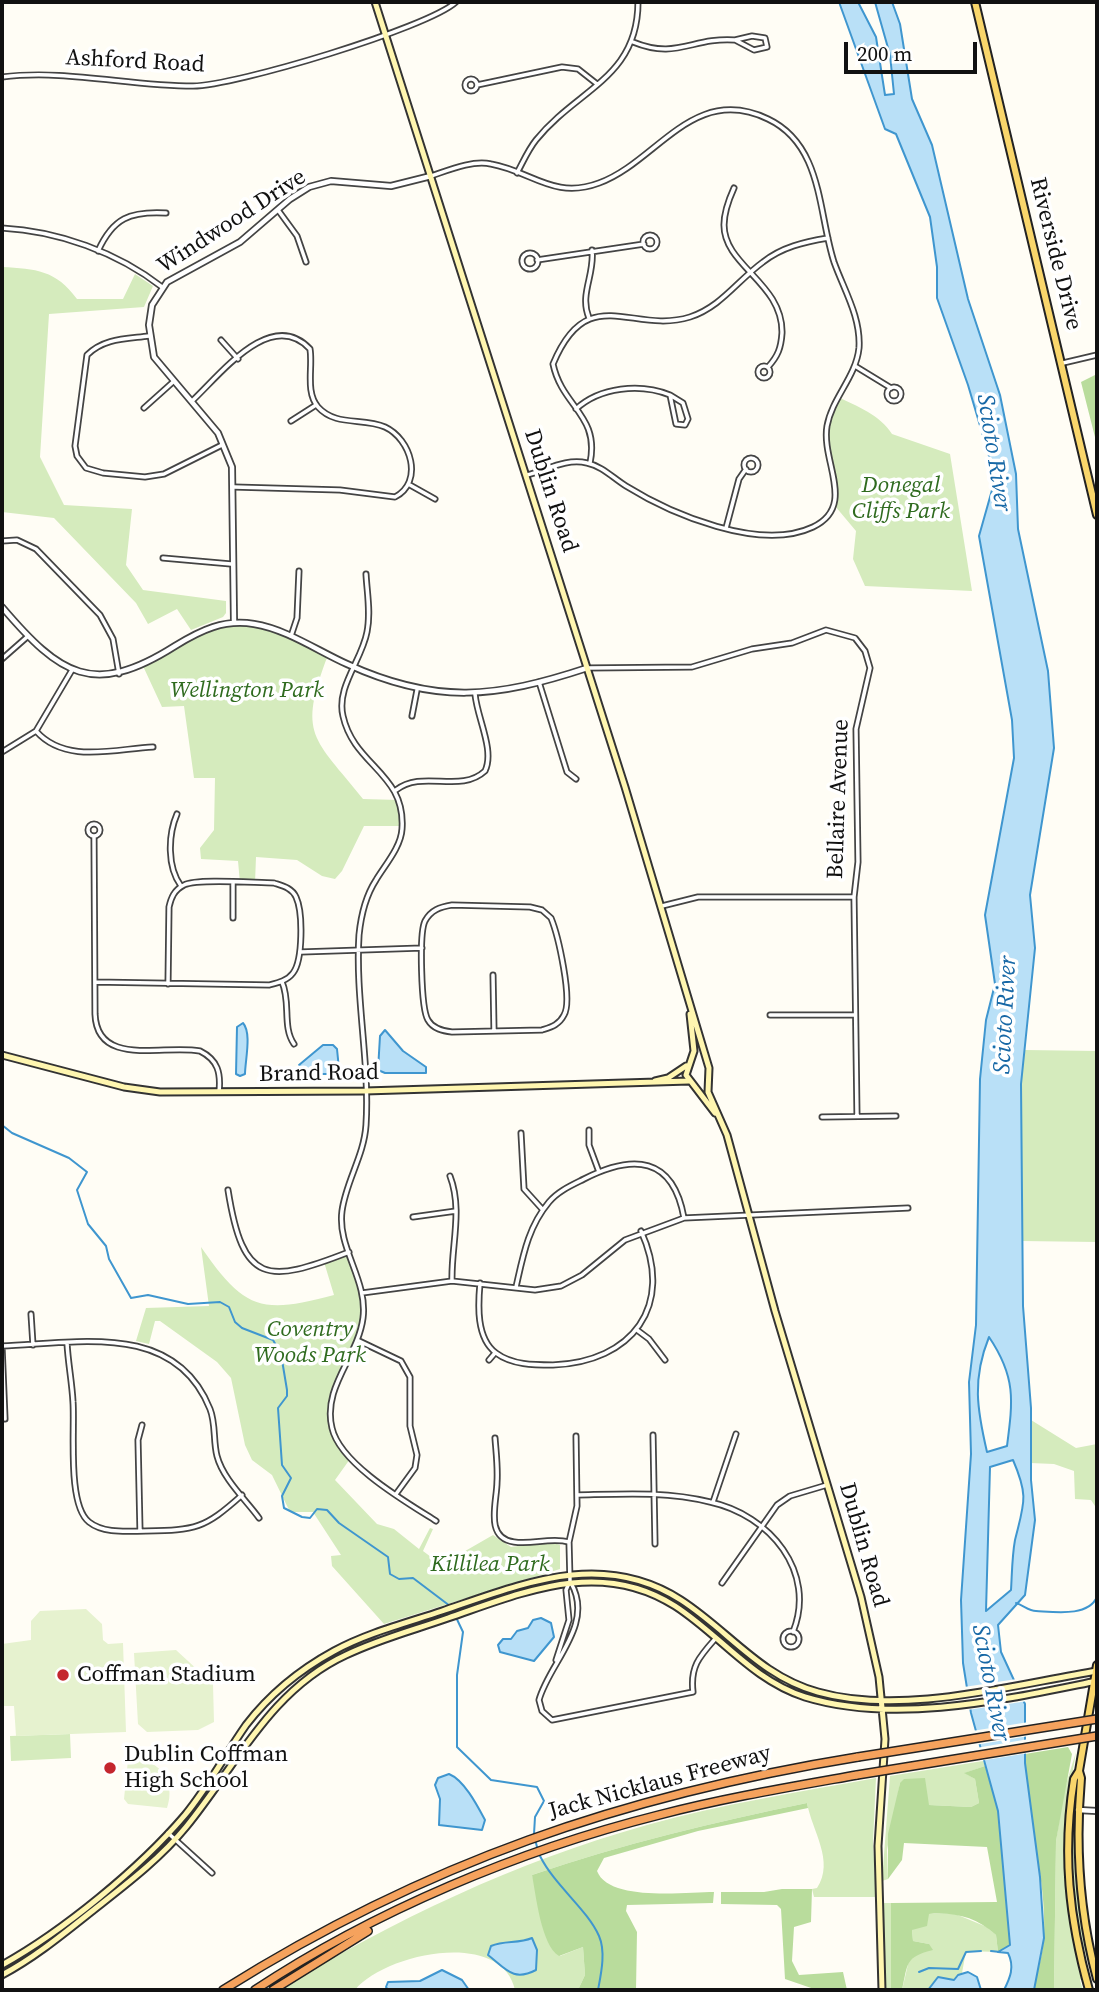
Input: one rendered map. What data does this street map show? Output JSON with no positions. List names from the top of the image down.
{
  "streets": {
    "highway": ["Jack Nicklaus Freeway"],
    "main road": ["Riverside Drive", "Dublin Road", "Brand Road"],
    "street": ["Ashford Road", "Windwood Drive", "Bellaire Avenue"]
  },
  "crossings": [
    ["Ashford Road", "Dublin Road"],
    ["Windwood Drive", "Dublin Road"],
    ["Dublin Road", "Bellaire Avenue"],
    ["Dublin Road", "Brand Road"]
  ],
  "water": ["Scioto River"],
  "parks": [
    "Donegal Cliffs Park",
    "Wellington Park",
    "Coventry Woods Park",
    "Killilea Park"
  ],
  "places": ["Coffman Stadium", "Dublin Coffman High School"],
  "scale_bar": "200 m"
}
